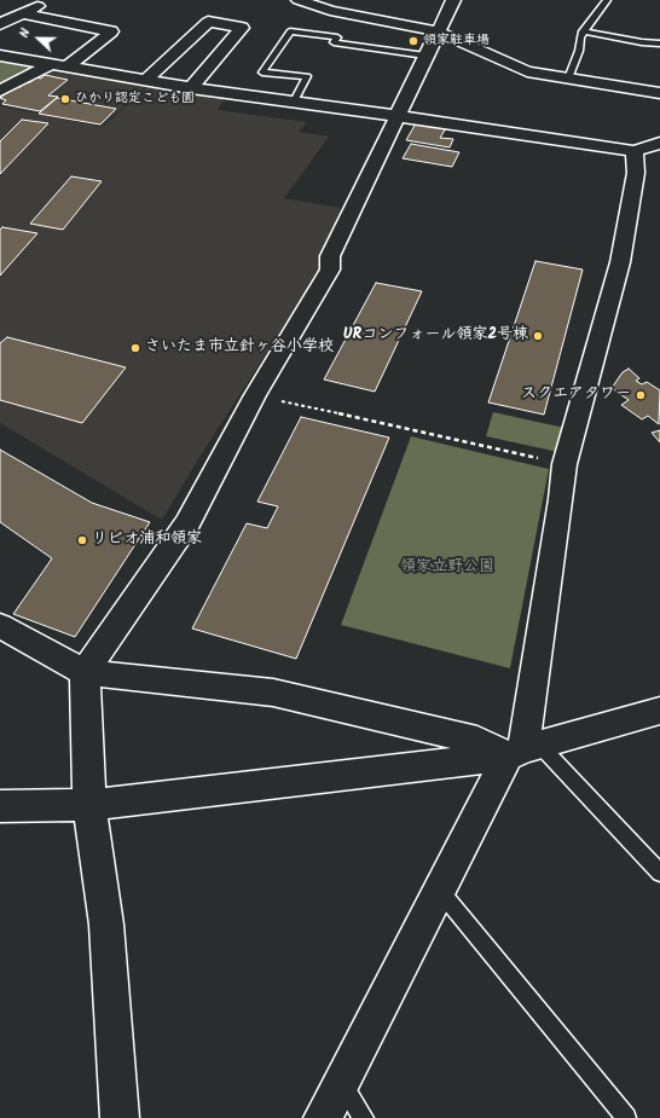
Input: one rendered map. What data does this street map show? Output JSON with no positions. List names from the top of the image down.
{
  "parks": ["領家立野公園"],
  "places": [
    "領家駐車場",
    "ひかり認定こども園",
    "URコンフォール領家2号棟",
    "さいたま市立針ヶ谷小学校",
    "スクエアタワー",
    "リビオ浦和領家"
  ],
  "north": "left"
}
